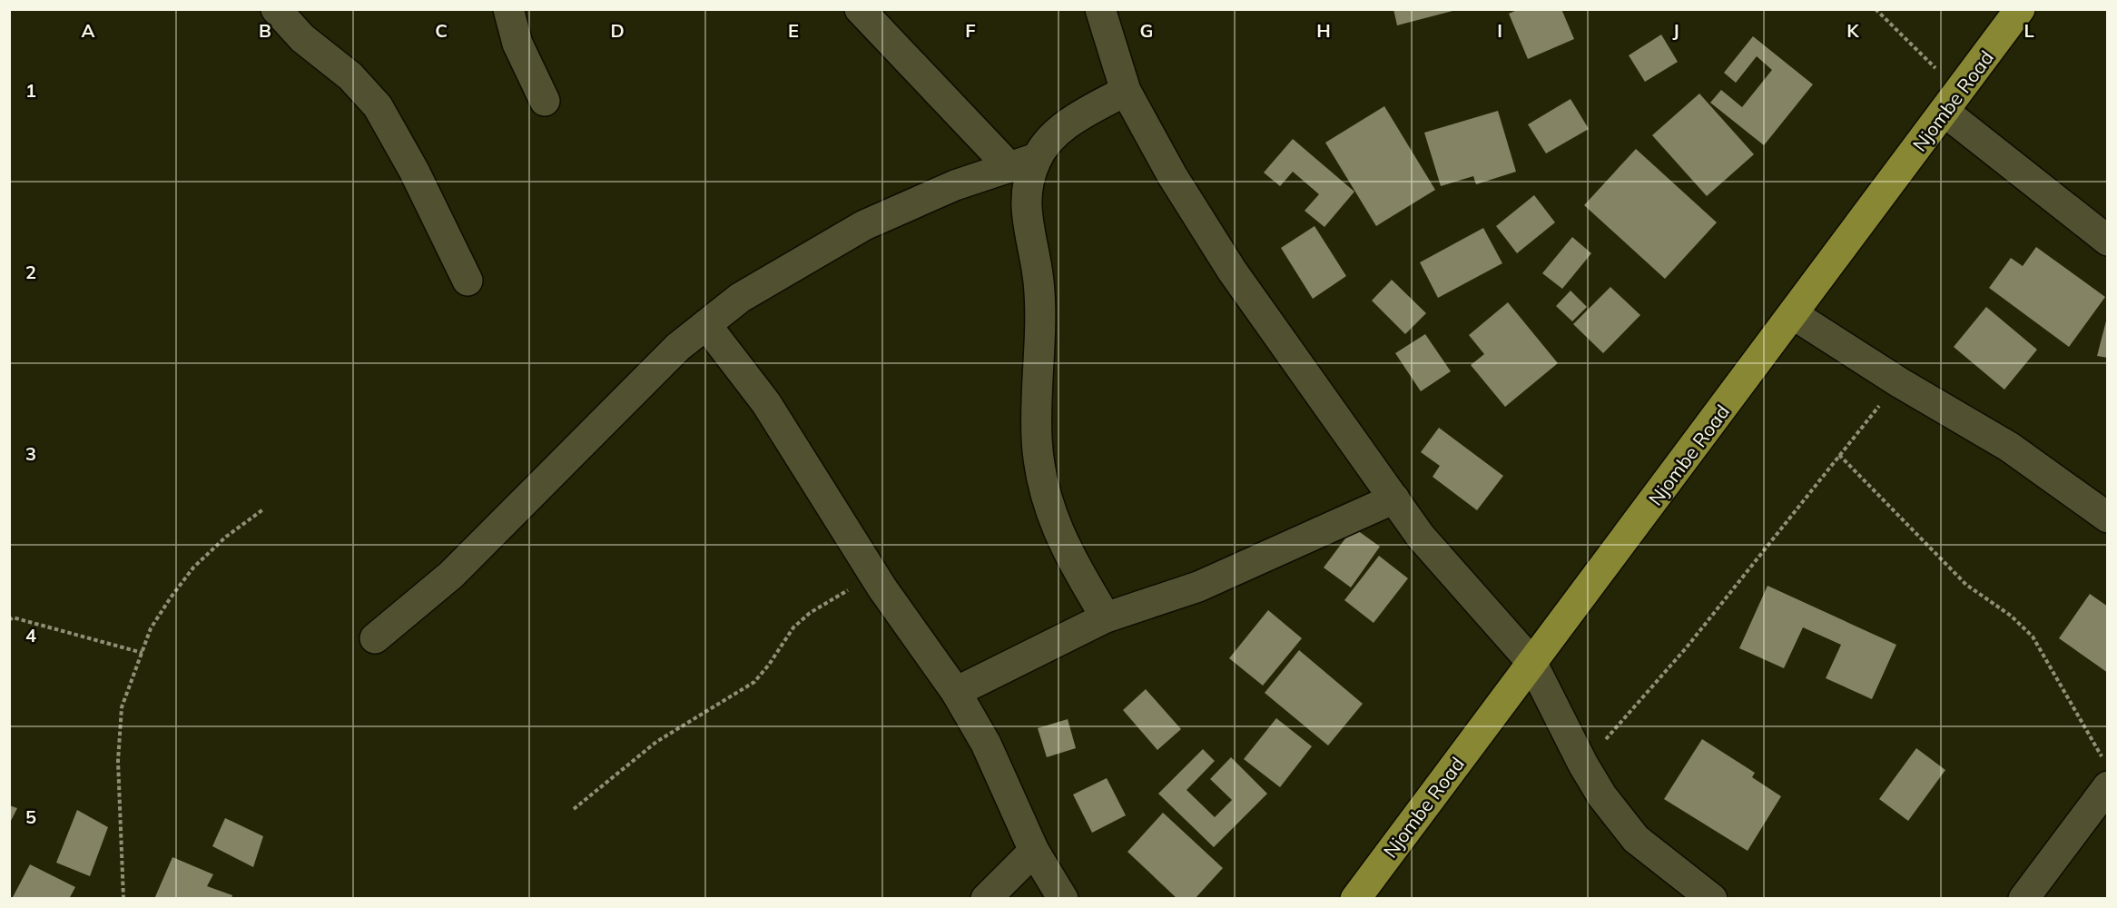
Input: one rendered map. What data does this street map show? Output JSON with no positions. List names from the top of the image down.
{
  "streets": {
    "highway": ["Njombe Road"]
  },
  "grid": {
    "columns": [
      "A",
      "B",
      "C",
      "D",
      "E",
      "F",
      "G",
      "H",
      "I",
      "J",
      "K",
      "L"
    ],
    "rows": [
      "1",
      "2",
      "3",
      "4",
      "5"
    ]
  }
}
